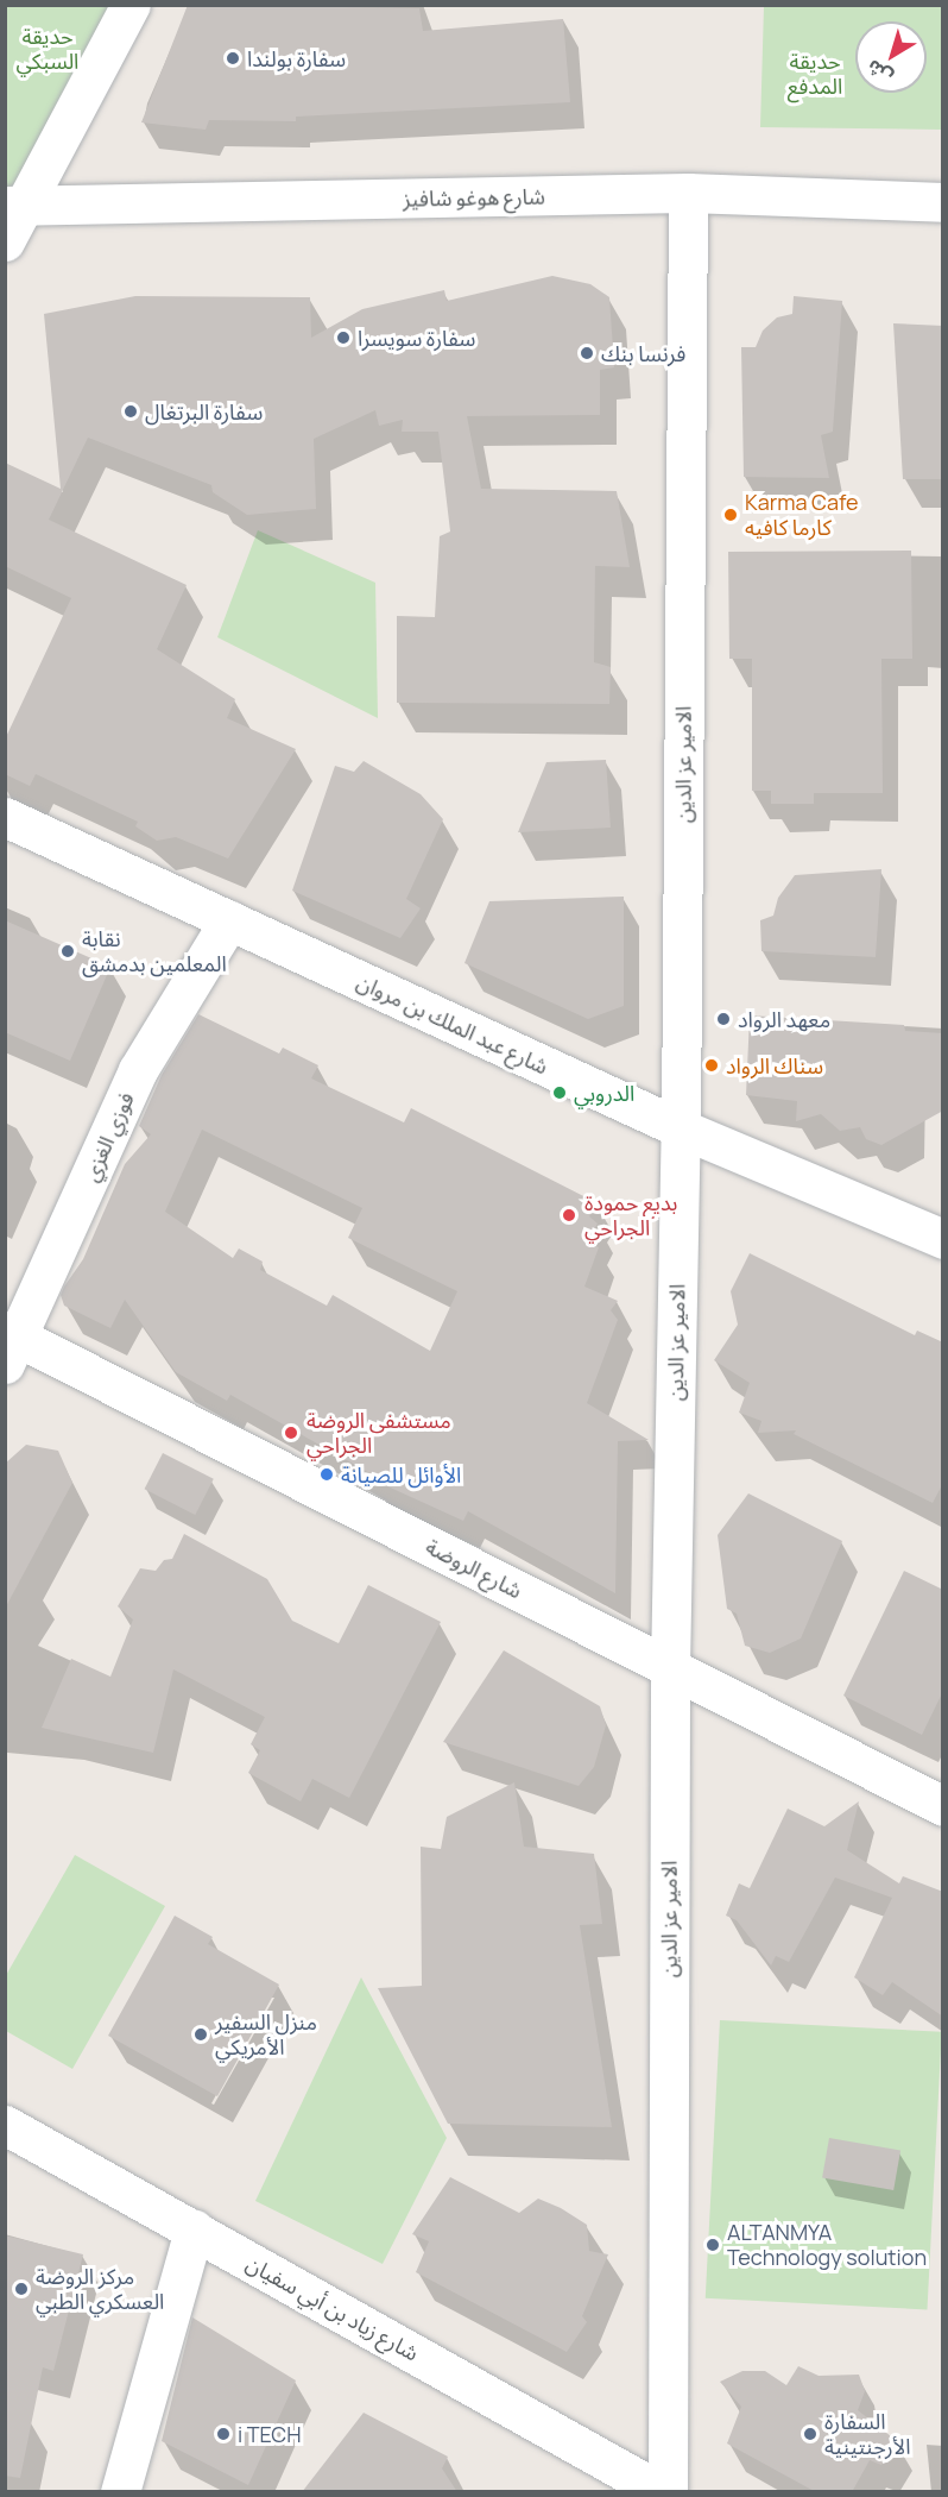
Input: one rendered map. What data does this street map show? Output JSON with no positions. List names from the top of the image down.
{
  "streets": {
    "street": [
      "شارع هوغو شافيز",
      "الامير عز الدين",
      "شارع عبد الملك بن مروان",
      "فوزي الغزي",
      "شارع الروضة",
      "شارع زياد بن أبي سفيان"
    ]
  },
  "crossings": [
    ["شارع هوغو شافيز", "الامير عز الدين"],
    ["الامير عز الدين", "شارع عبد الملك بن مروان"],
    ["الامير عز الدين", "شارع الروضة"],
    ["شارع عبد الملك بن مروان", "فوزي الغزي"],
    ["فوزي الغزي", "شارع الروضة"]
  ],
  "parks": ["حديقة السبكي", "حديقة المدفع"],
  "places": [
    "سفارة بولندا",
    "سفارة سويسرا",
    "فرنسا بنك",
    "سفارة البرتغال",
    "Karma Cafe كارما كافيه",
    "نقابة المعلمين بدمشق",
    "معهد الرواد",
    "سناك الرواد",
    "الدروبي",
    "بديع حمودة الجراحي",
    "مستشفى الروضة الجراحي",
    "الأوائل للصيانة",
    "منزل السفير الأمريكي",
    "ALTANMYA Technology solution",
    "مركز الروضة العسكري الطبي",
    "i TECH",
    "السفارة الأرجنتينية"
  ],
  "north": "bottom left"
}
